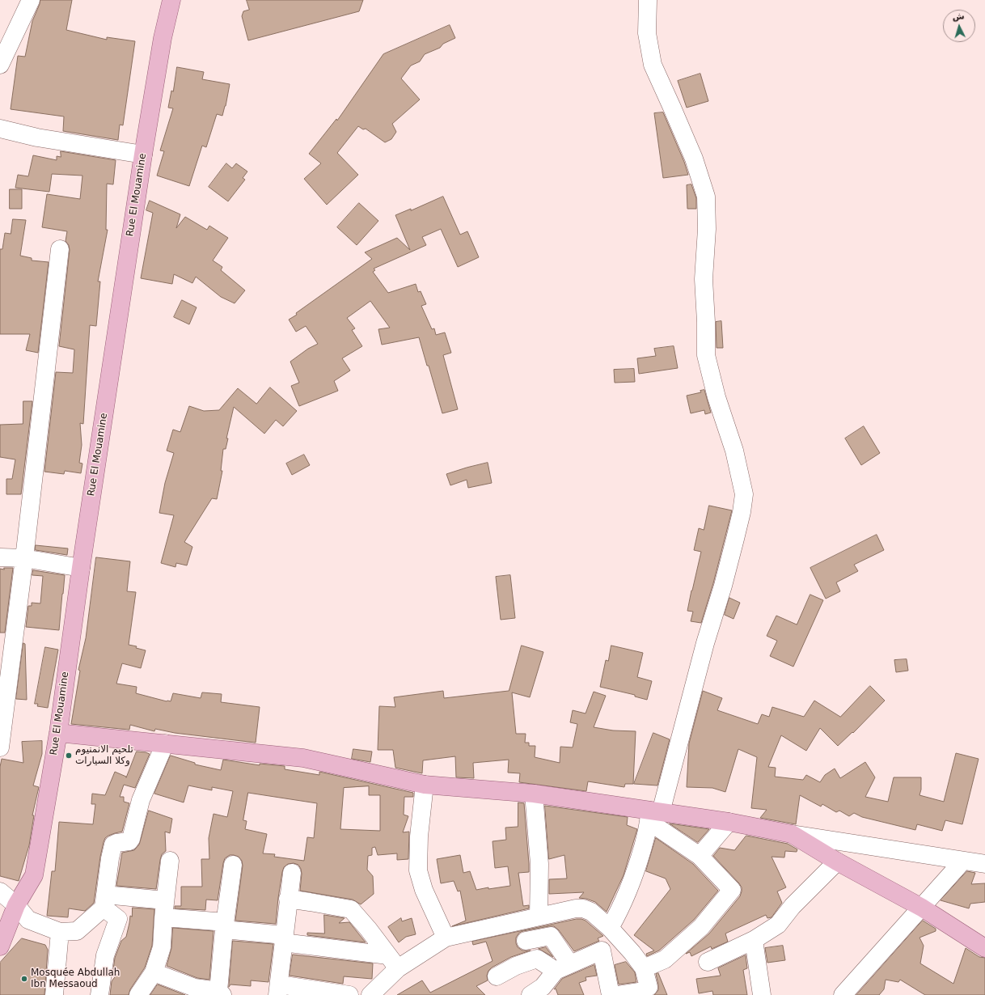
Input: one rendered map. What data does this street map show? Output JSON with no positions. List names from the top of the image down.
{
  "streets": {
    "main road": ["Rue El Mouamine"]
  },
  "places": ["تلحيم الانمنيوم وكلا السيارات", "Mosquée Abdullah Ibn Messaoud"],
  "north": "top"
}
